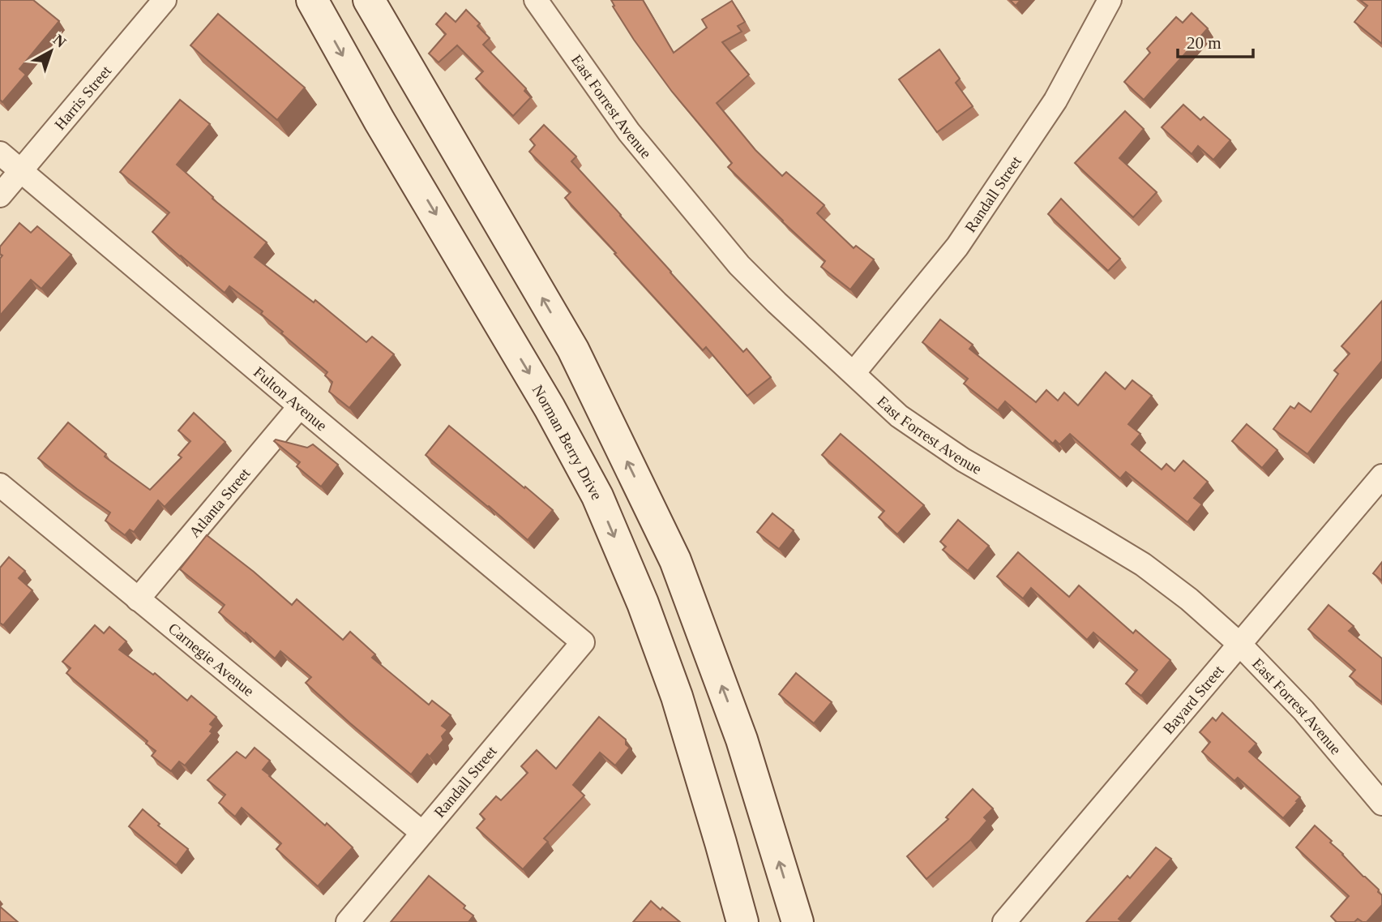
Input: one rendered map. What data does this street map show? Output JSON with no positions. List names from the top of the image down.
{
  "streets": {
    "main road": ["Norman Berry Drive"],
    "street": [
      "Harris Street",
      "East Forrest Avenue",
      "Randall Street",
      "Fulton Avenue",
      "Atlanta Street",
      "Carnegie Avenue",
      "Bayard Street"
    ]
  },
  "crossings": [
    ["Harris Street", "Fulton Avenue"],
    ["East Forrest Avenue", "Randall Street"],
    ["East Forrest Avenue", "Bayard Street"],
    ["Randall Street", "Fulton Avenue"],
    ["Randall Street", "Carnegie Avenue"],
    ["Fulton Avenue", "Atlanta Street"],
    ["Atlanta Street", "Carnegie Avenue"]
  ],
  "scale_bar": "20 m",
  "north": "top right"
}
